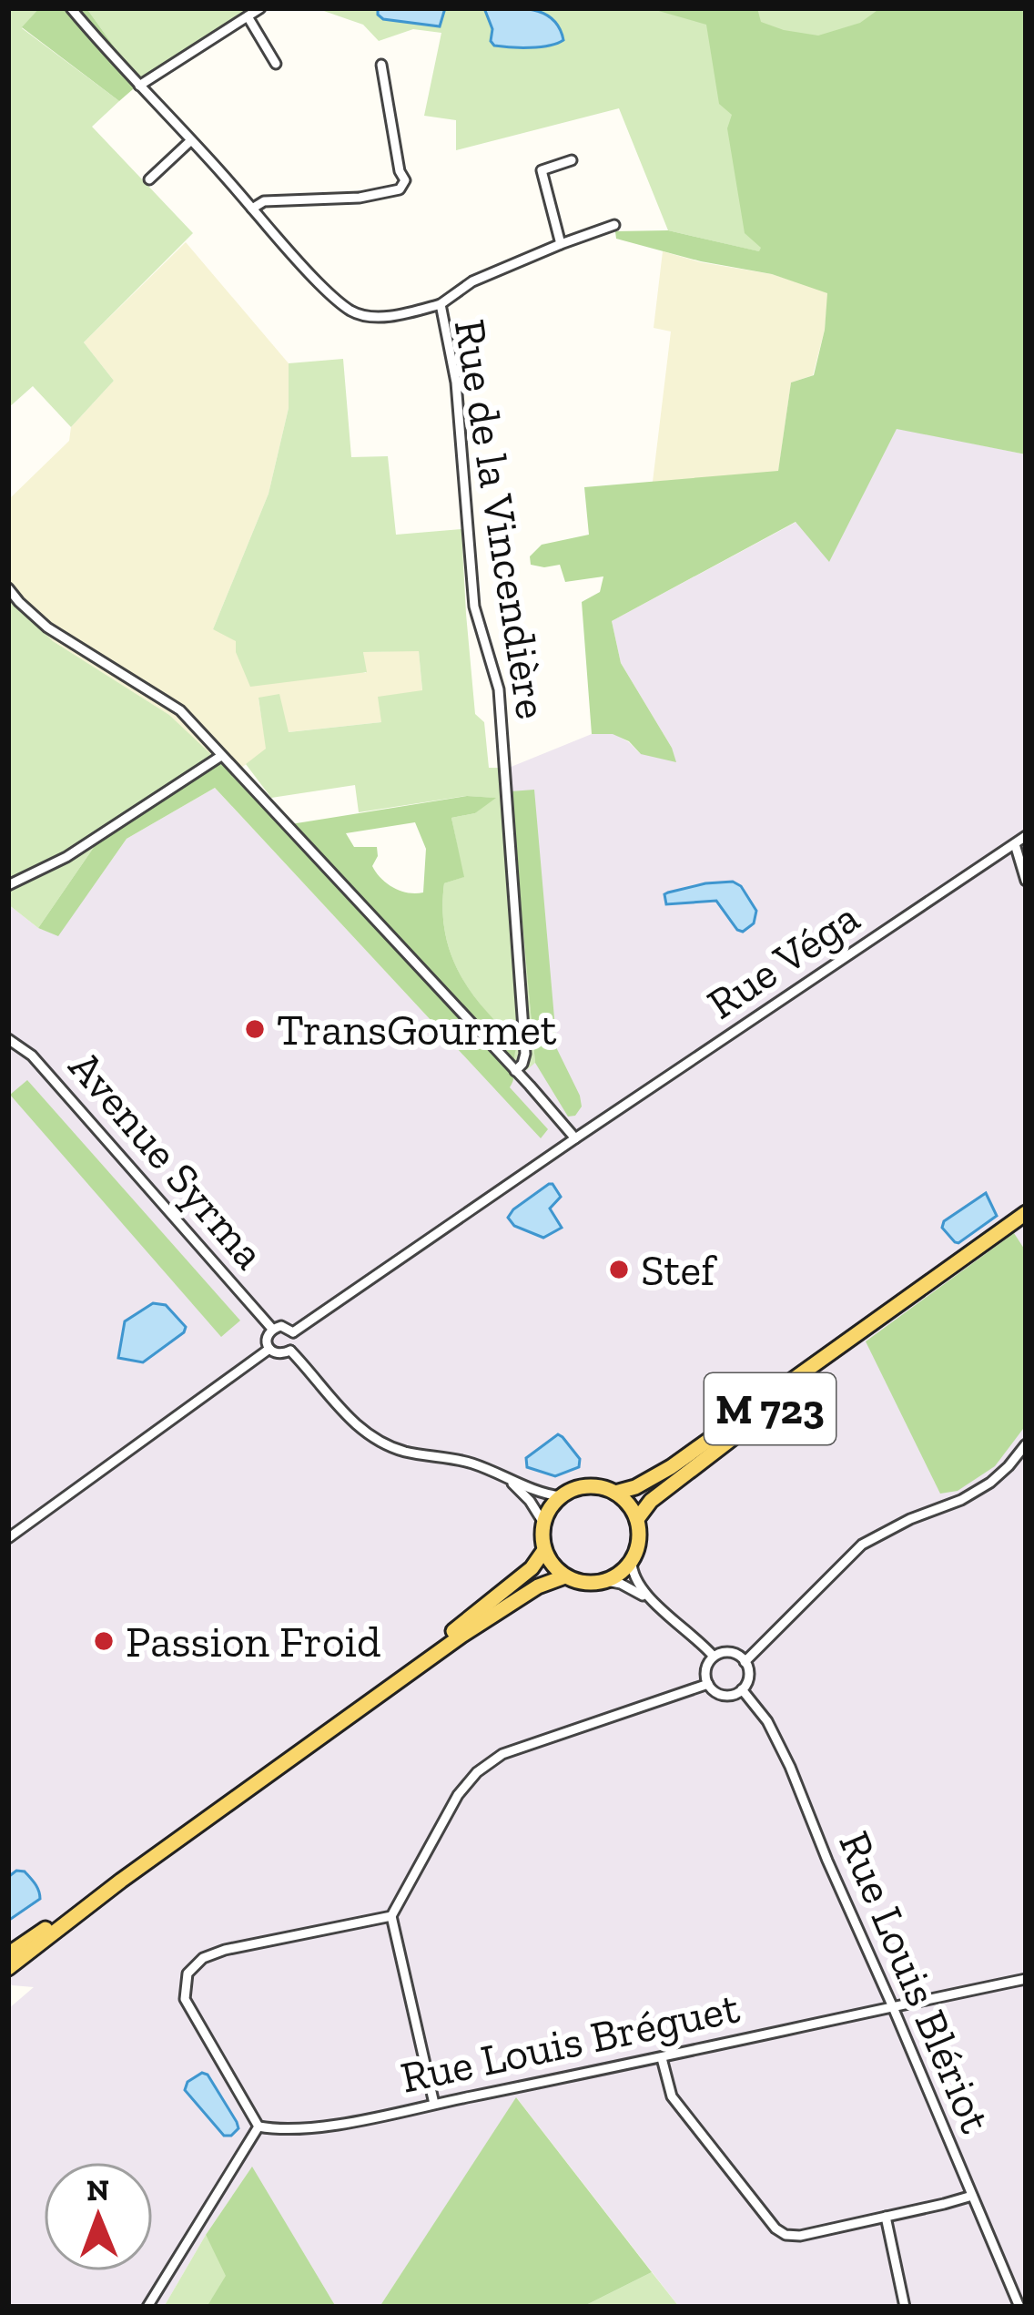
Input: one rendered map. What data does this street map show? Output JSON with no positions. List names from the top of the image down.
{
  "streets": {
    "main road": ["M 723"],
    "street": [
      "Rue de la Vincendière",
      "Rue Véga",
      "Avenue Syrma",
      "Rue Louis Blériot",
      "Rue Louis Bréguet"
    ]
  },
  "crossings": [
    ["Rue Véga", "Avenue Syrma"],
    ["Rue Louis Blériot", "Rue Louis Bréguet"]
  ],
  "places": ["TransGourmet", "Stef", "Passion Froid"],
  "north": "top"
}
